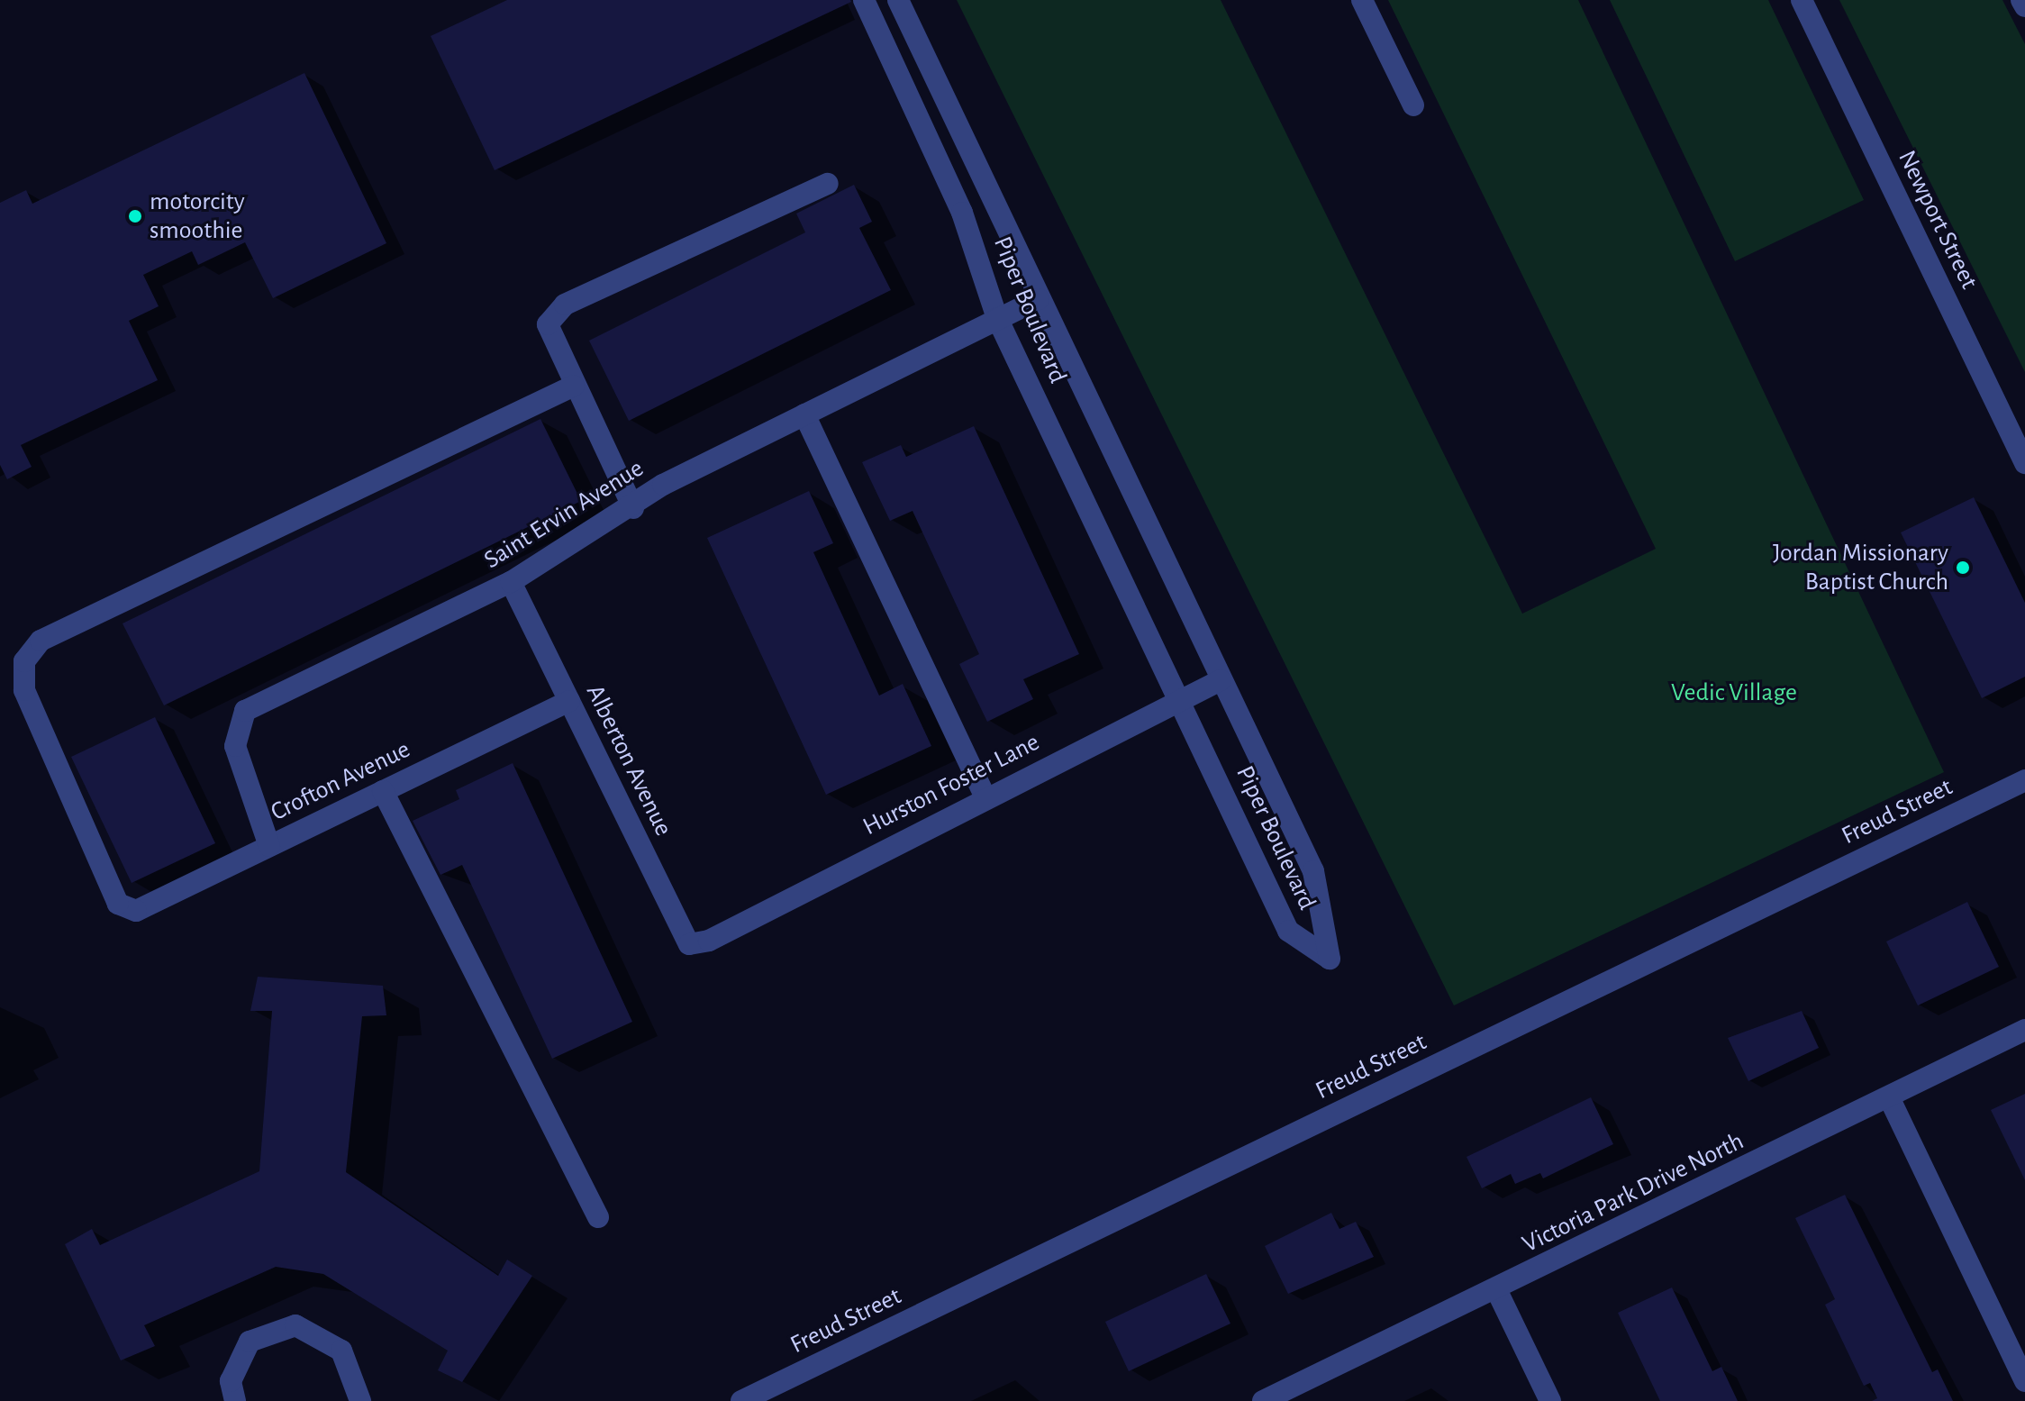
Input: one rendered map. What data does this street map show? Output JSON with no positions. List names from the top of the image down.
{
  "streets": {
    "street": [
      "Newport Street",
      "Piper Boulevard",
      "Saint Ervin Avenue",
      "Alberton Avenue",
      "Crofton Avenue",
      "Hurston Foster Lane",
      "Freud Street",
      "Victoria Park Drive North"
    ]
  },
  "crossings": [
    ["Piper Boulevard", "Saint Ervin Avenue"],
    ["Piper Boulevard", "Hurston Foster Lane"],
    ["Saint Ervin Avenue", "Alberton Avenue"],
    ["Saint Ervin Avenue", "Crofton Avenue"],
    ["Alberton Avenue", "Crofton Avenue"],
    ["Alberton Avenue", "Hurston Foster Lane"]
  ],
  "parks": ["Vedic Village"],
  "places": ["motorcity smoothie", "Jordan Missionary Baptist Church"]
}
